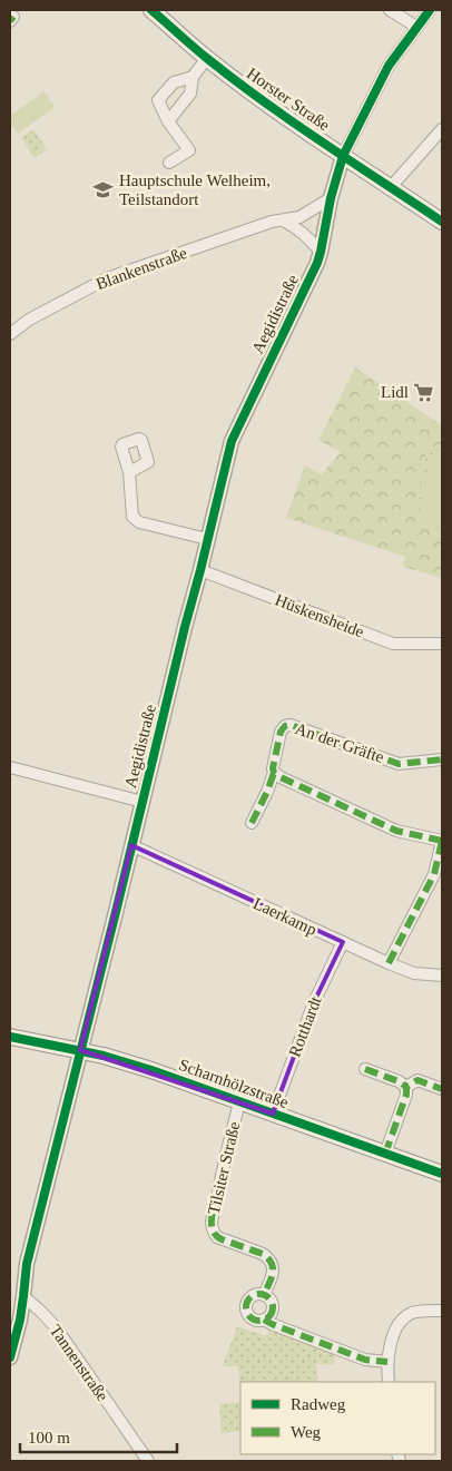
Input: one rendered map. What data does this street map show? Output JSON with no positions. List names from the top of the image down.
{
  "streets": {
    "main road": ["Horster Straße", "Scharnhölzstraße"],
    "street": [
      "Blankenstraße",
      "Aegidistraße",
      "Hüskensheide",
      "An der Gräfte",
      "Laerkamp",
      "Rotthardt",
      "Tilsiter Straße",
      "Tannenstraße"
    ]
  },
  "crossings": [
    ["Horster Straße", "Aegidistraße"],
    ["Blankenstraße", "Aegidistraße"],
    ["Aegidistraße", "Hüskensheide"],
    ["Aegidistraße", "Laerkamp"],
    ["Aegidistraße", "Scharnhölzstraße"],
    ["Aegidistraße", "Tannenstraße"],
    ["Laerkamp", "Rotthardt"],
    ["Rotthardt", "Scharnhölzstraße"],
    ["Scharnhölzstraße", "Tilsiter Straße"]
  ],
  "places": {
    "school or university": ["Hauptschule Welheim, Teilstandort"],
    "supermarket": ["Lidl"]
  },
  "legend": ["Radweg", "Weg"],
  "scale_bar": "100 m"
}
